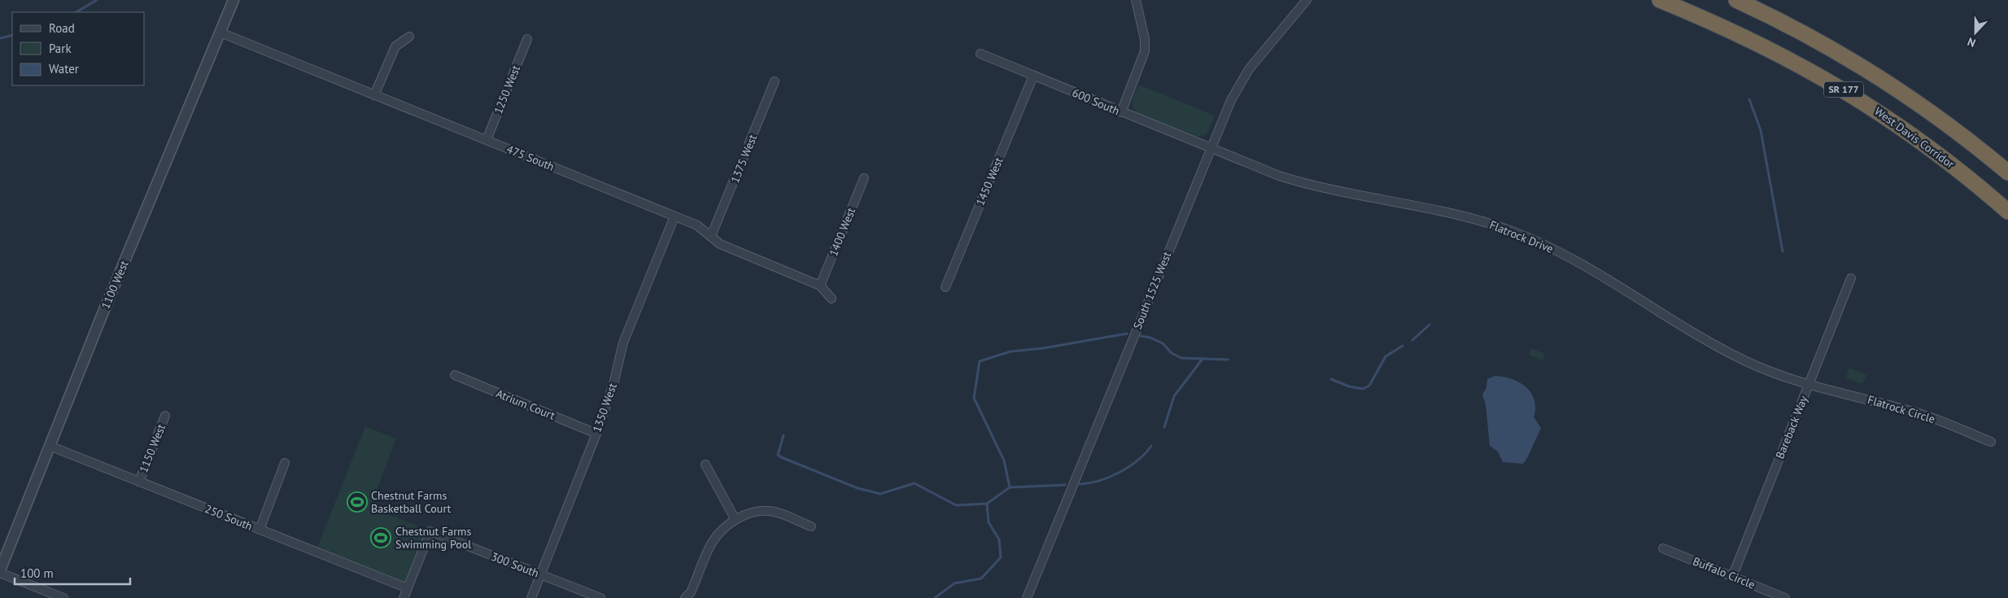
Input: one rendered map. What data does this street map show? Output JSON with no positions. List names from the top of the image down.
{
  "streets": {
    "highway": ["SR 177", "West Davis Corridor"],
    "street": [
      "1250 West",
      "600 South",
      "475 South",
      "1375 West",
      "1450 West",
      "1400 West",
      "Flatrock Drive",
      "1100 West",
      "South 1525 West",
      "Atrium Court",
      "1350 West",
      "Flatrock Circle",
      "Bareback Way",
      "1150 West",
      "250 South",
      "300 South",
      "Buffalo Circle"
    ]
  },
  "crossings": [
    ["1250 West", "475 South"],
    ["600 South", "1450 West"],
    ["600 South", "Flatrock Drive"],
    ["600 South", "South 1525 West"],
    ["475 South", "1375 West"],
    ["475 South", "1400 West"],
    ["475 South", "1100 West"],
    ["475 South", "1350 West"],
    ["Flatrock Drive", "South 1525 West"],
    ["Flatrock Drive", "Flatrock Circle"],
    ["Flatrock Drive", "Bareback Way"],
    ["1100 West", "250 South"],
    ["Atrium Court", "1350 West"],
    ["1350 West", "300 South"],
    ["Flatrock Circle", "Bareback Way"],
    ["Bareback Way", "Buffalo Circle"],
    ["1150 West", "250 South"],
    ["250 South", "300 South"]
  ],
  "places": {
    "sports": ["Chestnut Farms Basketball Court", "Chestnut Farms Swimming Pool"]
  },
  "legend": ["Road", "Park", "Water"],
  "scale_bar": "100 m",
  "north": "bottom"
}
